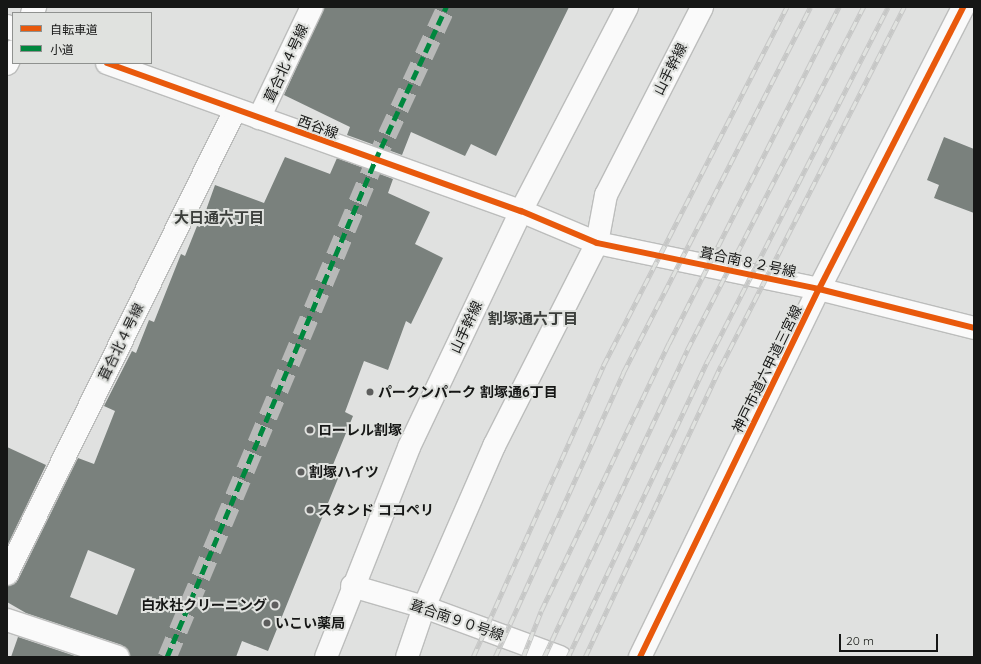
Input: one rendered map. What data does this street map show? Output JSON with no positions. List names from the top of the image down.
{
  "streets": {
    "street": [
      "葺合北４号線",
      "山手幹線",
      "西谷線",
      "葺合南８２号線",
      "神戸市道六甲道三宮線",
      "葺合南９０号線"
    ]
  },
  "crossings": [
    ["葺合北４号線", "西谷線"],
    ["山手幹線", "西谷線"],
    ["山手幹線", "葺合南８２号線"],
    ["山手幹線", "葺合南９０号線"],
    ["西谷線", "葺合南８２号線"],
    ["葺合南８２号線", "神戸市道六甲道三宮線"]
  ],
  "districts": ["大日通六丁目", "割塚通六丁目"],
  "places": [
    "パークンパーク 割塚通6丁目",
    "ローレル割塚",
    "割塚ハイツ",
    "スタンド ココペリ",
    "白水社クリーニング",
    "いこい薬局"
  ],
  "legend": ["自転車道", "小道"],
  "scale_bar": "20 m"
}
